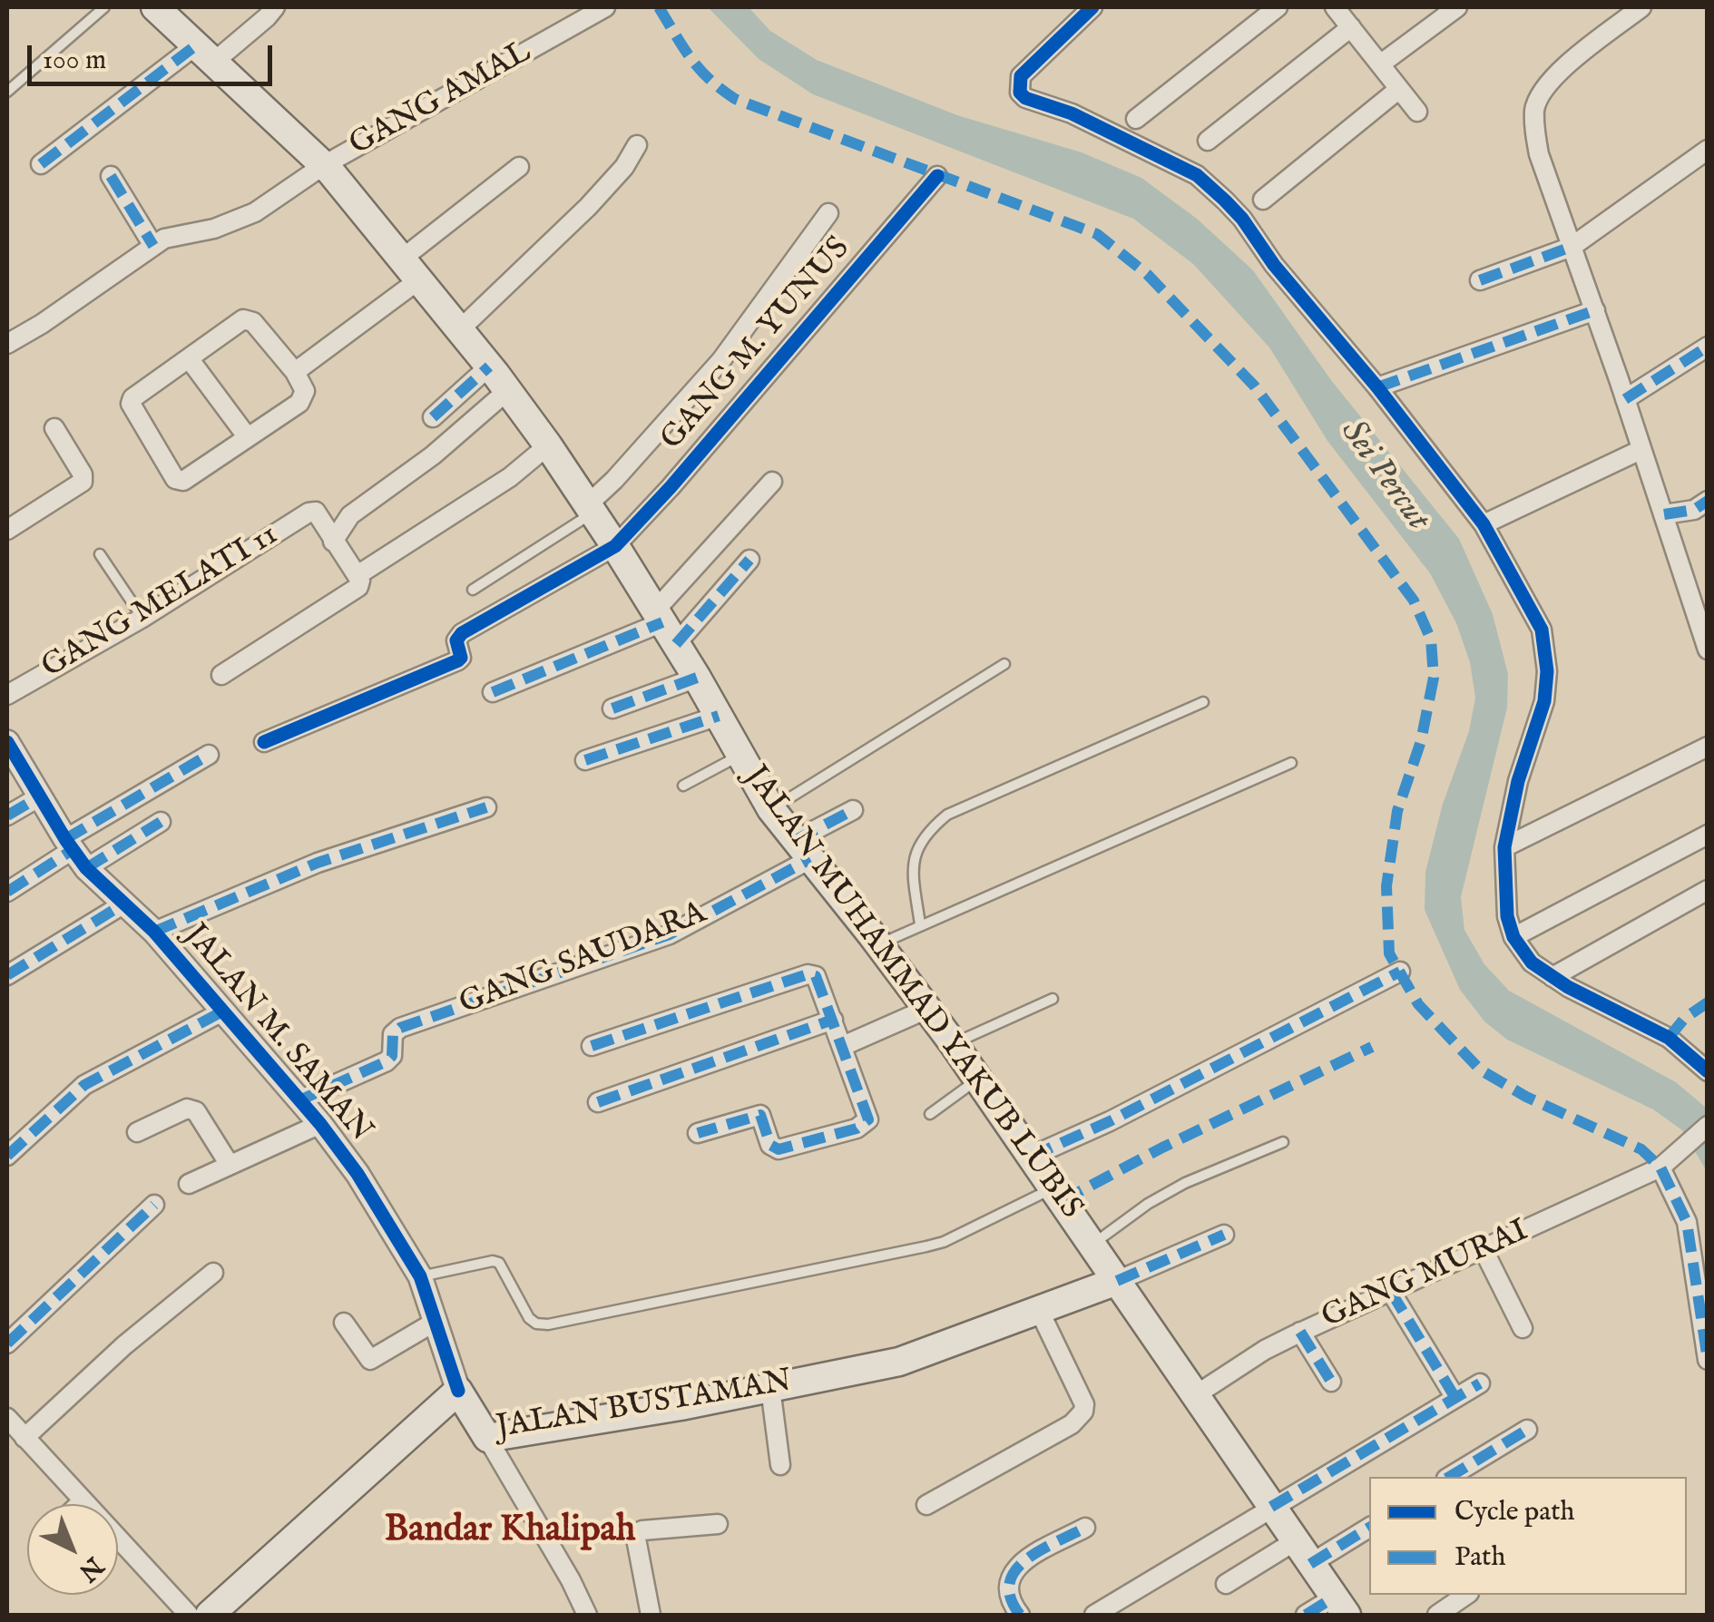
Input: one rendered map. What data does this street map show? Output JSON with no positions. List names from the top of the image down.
{
  "streets": {
    "main road": ["JALAN MUHAMMAD YAKUB LUBIS", "JALAN BUSTAMAN"],
    "street": [
      "GANG AMAL",
      "GANG M. YUNUS",
      "GANG MELATI 11",
      "GANG SAUDARA",
      "JALAN M. SAMAN",
      "GANG MURAI"
    ]
  },
  "crossings": [
    ["GANG AMAL", "JALAN MUHAMMAD YAKUB LUBIS"],
    ["GANG M. YUNUS", "JALAN MUHAMMAD YAKUB LUBIS"],
    ["GANG SAUDARA", "JALAN MUHAMMAD YAKUB LUBIS"],
    ["GANG SAUDARA", "JALAN M. SAMAN"],
    ["JALAN MUHAMMAD YAKUB LUBIS", "GANG MURAI"],
    ["JALAN MUHAMMAD YAKUB LUBIS", "JALAN BUSTAMAN"],
    ["JALAN M. SAMAN", "JALAN BUSTAMAN"]
  ],
  "districts": ["Bandar Khalipah"],
  "water": ["Sei Percut"],
  "legend": ["Cycle path", "Path"],
  "scale_bar": "100 m",
  "north": "bottom right"
}
